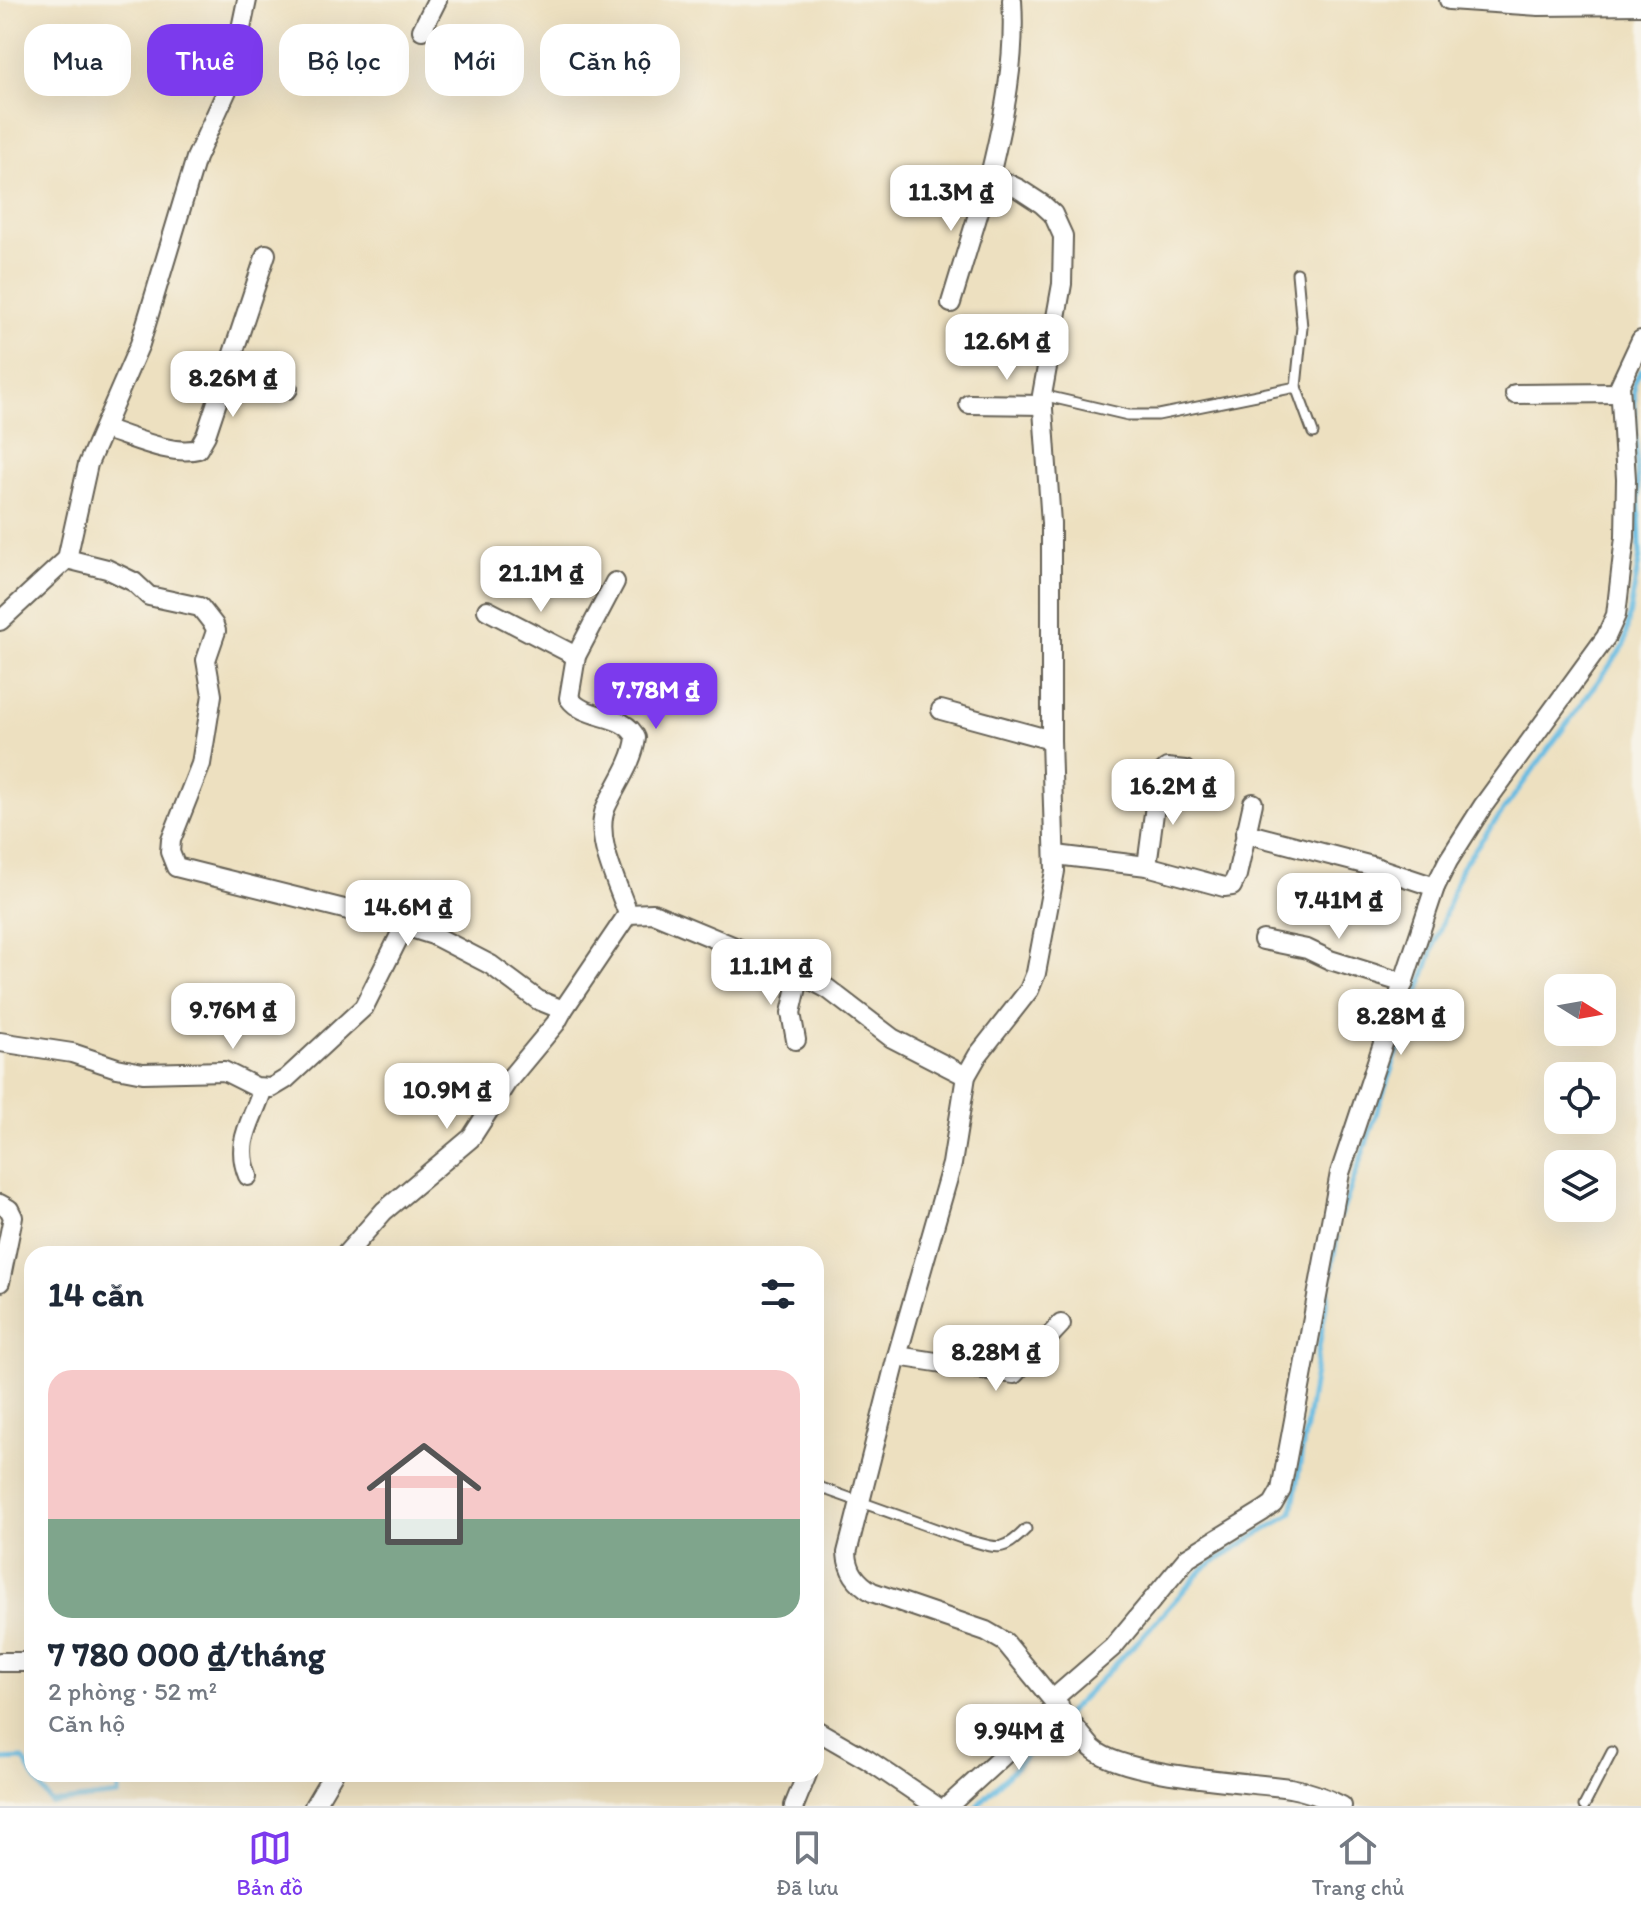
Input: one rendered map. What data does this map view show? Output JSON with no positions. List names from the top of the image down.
{
  "north": "right",
  "page": {
    "chip": [
      "Mua",
      "Thuê",
      "Bộ lọc",
      "Mới",
      "Căn hộ"
    ],
    "price": [
      "11.3M ₫",
      "12.6M ₫",
      "8.26M ₫",
      "21.1M ₫",
      "7.78M ₫",
      "16.2M ₫",
      "7.41M ₫",
      "14.6M ₫",
      "11.1M ₫",
      "9.76M ₫",
      "8.28M ₫",
      "10.9M ₫",
      "8.28M ₫",
      "9.94M ₫"
    ],
    "heading": "14 căn",
    "list": [
      {
        "name": "7 780 000 ₫/tháng",
        "note": "2 phòng · 52 m² · Căn hộ"
      }
    ],
    "tabs": ["Bản đồ", "Đã lưu", "Trang chủ"]
  }
}
